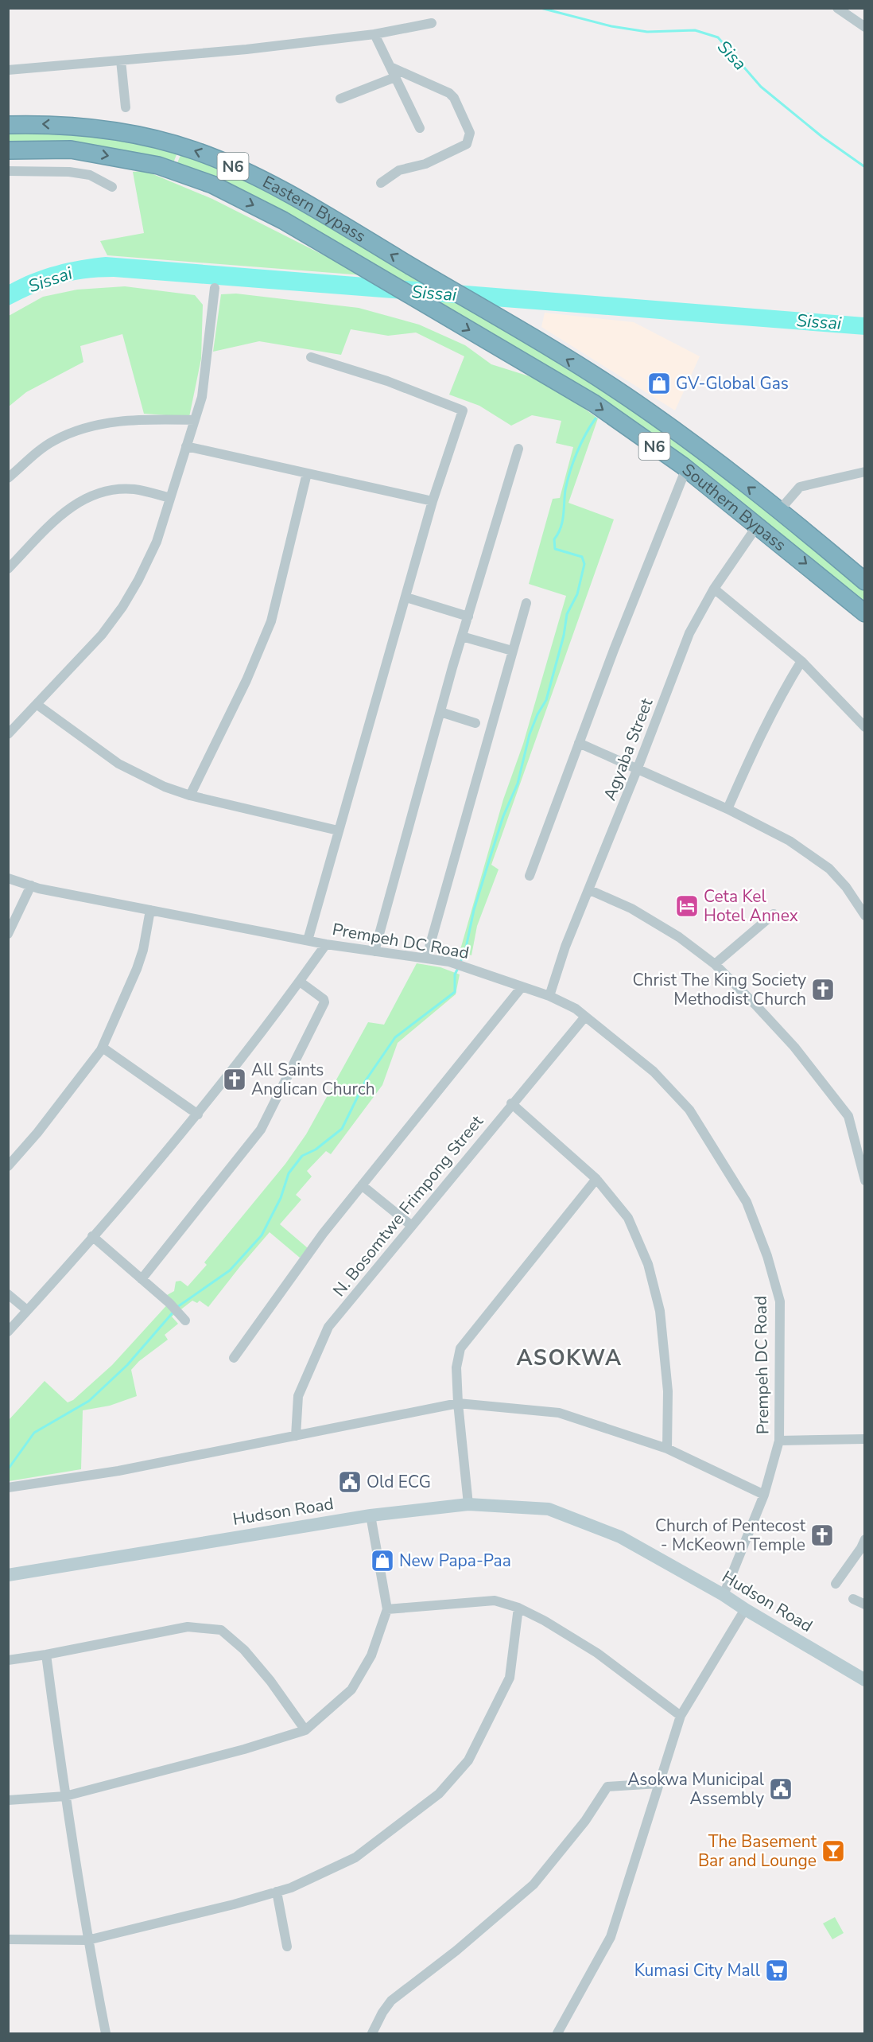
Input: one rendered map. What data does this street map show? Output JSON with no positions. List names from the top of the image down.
{
  "streets": {
    "highway": ["N6", "Eastern Bypass", "Southern Bypass"],
    "street": [
      "Agyaba Street",
      "Prempeh DC Road",
      "N. Bosomtwe Frimpong Street",
      "Hudson Road"
    ]
  },
  "crossings": [
    ["Eastern Bypass", "Southern Bypass"],
    ["Southern Bypass", "Agyaba Street"],
    ["Agyaba Street", "Prempeh DC Road"],
    ["Prempeh DC Road", "N. Bosomtwe Frimpong Street"],
    ["Prempeh DC Road", "Hudson Road"]
  ],
  "districts": ["ASOKWA"],
  "water": ["Sisa", "Sissai"],
  "places": {
    "shop": ["GV-Global Gas", "New Papa-Paa"],
    "hotel": ["Ceta Kel Hotel Annex"],
    "church": ["Christ The King Society Methodist Church", "All Saints Anglican Church", "Church of Pentecost - McKeown Temple"],
    "public building": ["Old ECG", "Asokwa Municipal Assembly"],
    "bar": ["The Basement Bar and Lounge"],
    "supermarket": ["Kumasi City Mall"]
  }
}
